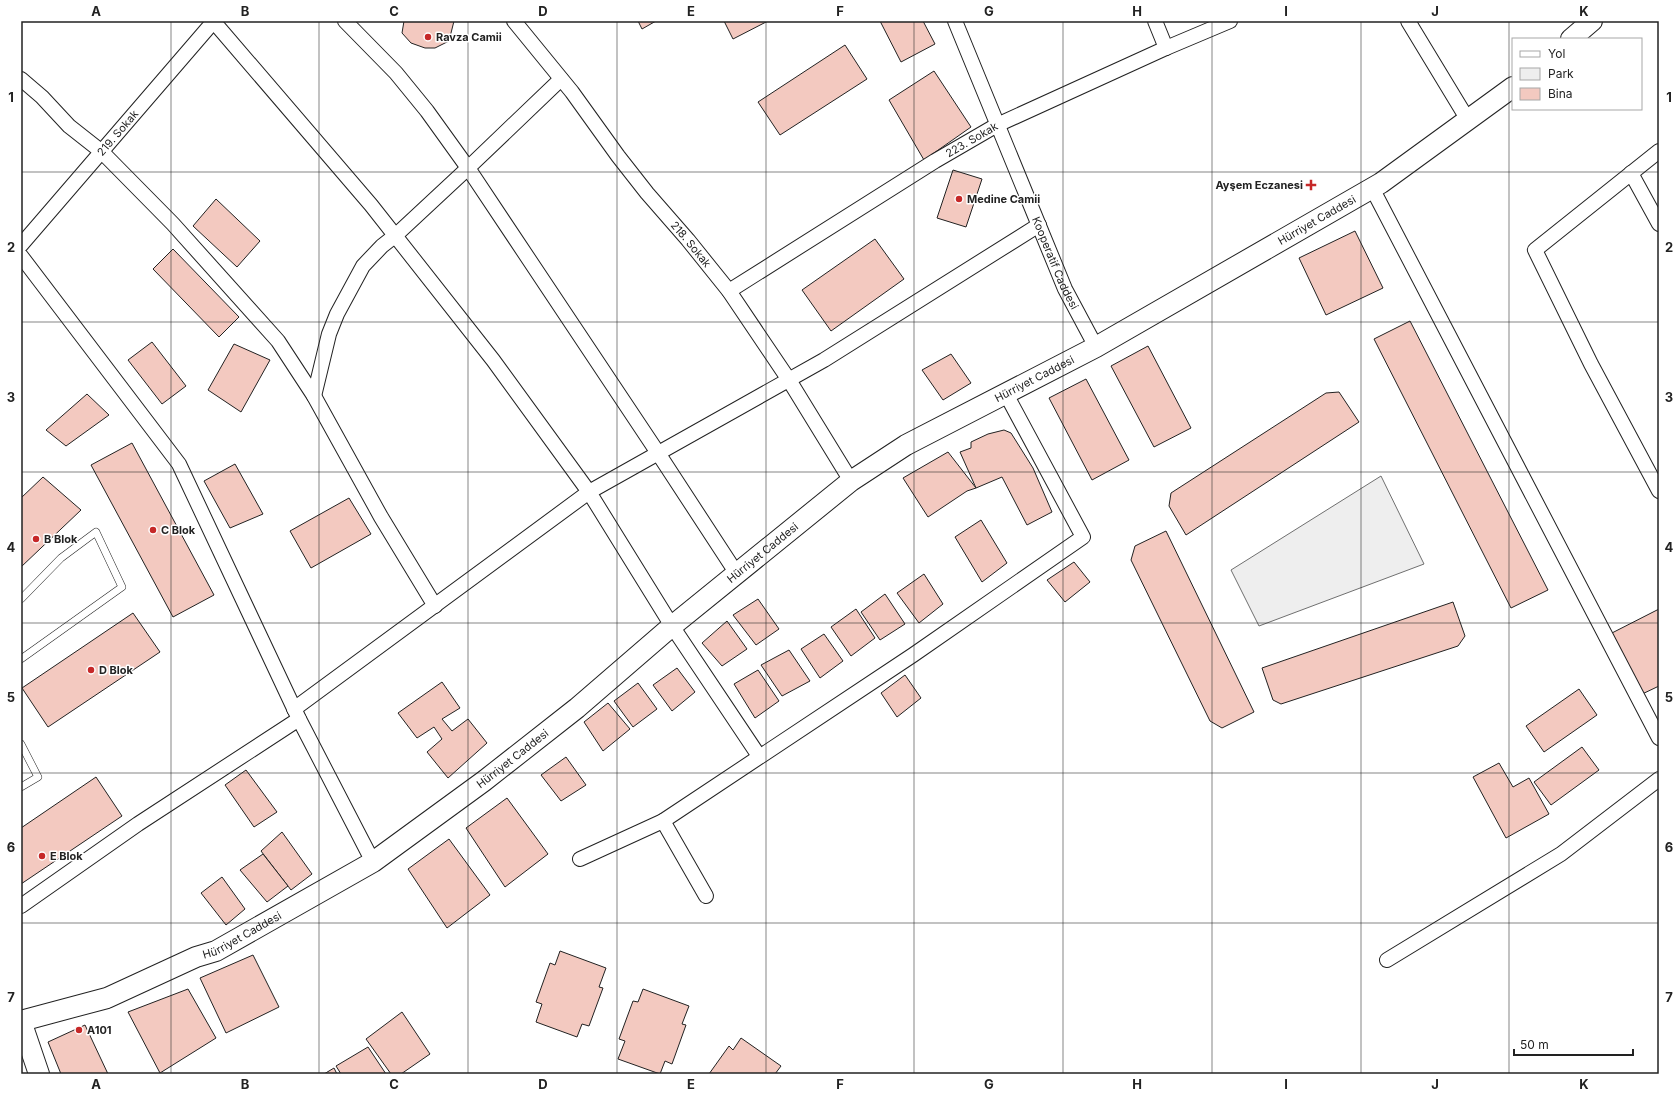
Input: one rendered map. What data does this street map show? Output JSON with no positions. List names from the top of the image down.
{
  "streets": {
    "street": [
      "219. Sokak",
      "223. Sokak",
      "Hürriyet Caddesi",
      "218. Sokak",
      "Kooperatif Caddesi"
    ]
  },
  "crossings": [
    ["223. Sokak", "218. Sokak"],
    ["223. Sokak", "Kooperatif Caddesi"],
    ["Hürriyet Caddesi", "218. Sokak"],
    ["Hürriyet Caddesi", "Kooperatif Caddesi"]
  ],
  "places": {
    "other": [
      "Ravza Camii",
      "Medine Camii",
      "C Blok",
      "B Blok",
      "D Blok",
      "E Blok",
      "A101"
    ],
    "health": ["Ayşem Eczanesi"]
  },
  "legend": ["Yol", "Park", "Bina"],
  "scale_bar": "50 m",
  "grid": {
    "columns": [
      "A",
      "B",
      "C",
      "D",
      "E",
      "F",
      "G",
      "H",
      "I",
      "J",
      "K"
    ],
    "rows": [
      "1",
      "2",
      "3",
      "4",
      "5",
      "6",
      "7"
    ]
  }
}
